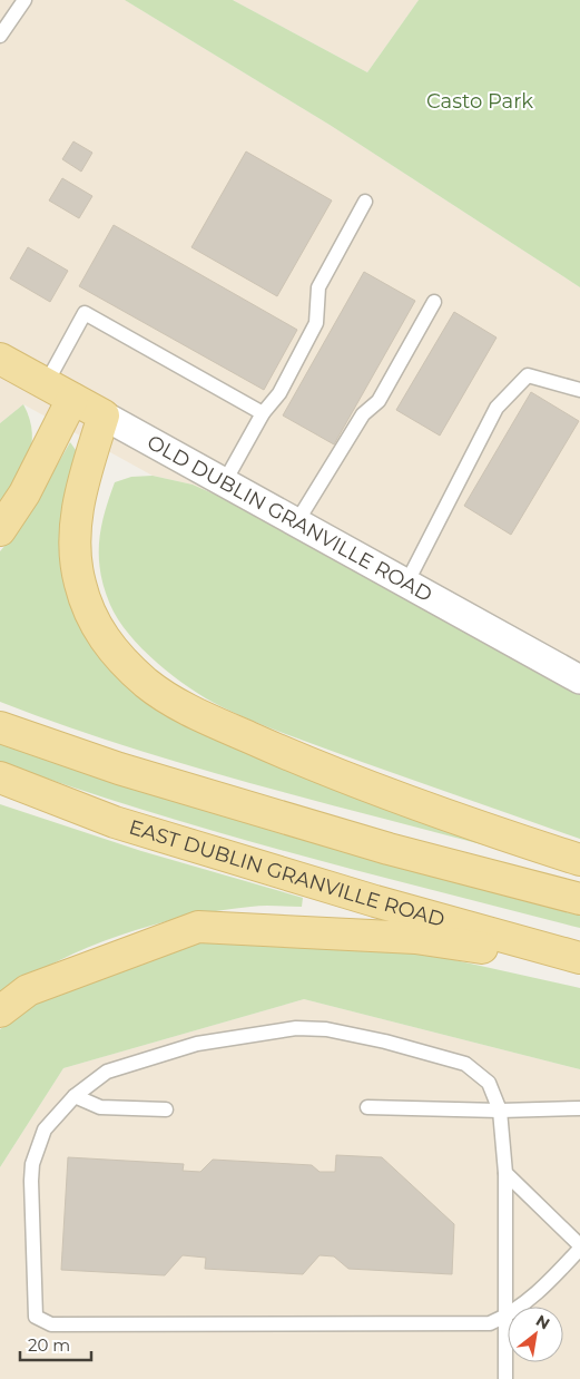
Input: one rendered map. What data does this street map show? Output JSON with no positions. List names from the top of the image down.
{
  "streets": {
    "main road": ["OLD DUBLIN GRANVILLE ROAD", "EAST DUBLIN GRANVILLE ROAD"]
  },
  "parks": ["Casto Park"],
  "scale_bar": "20 m",
  "north": "top right"
}
